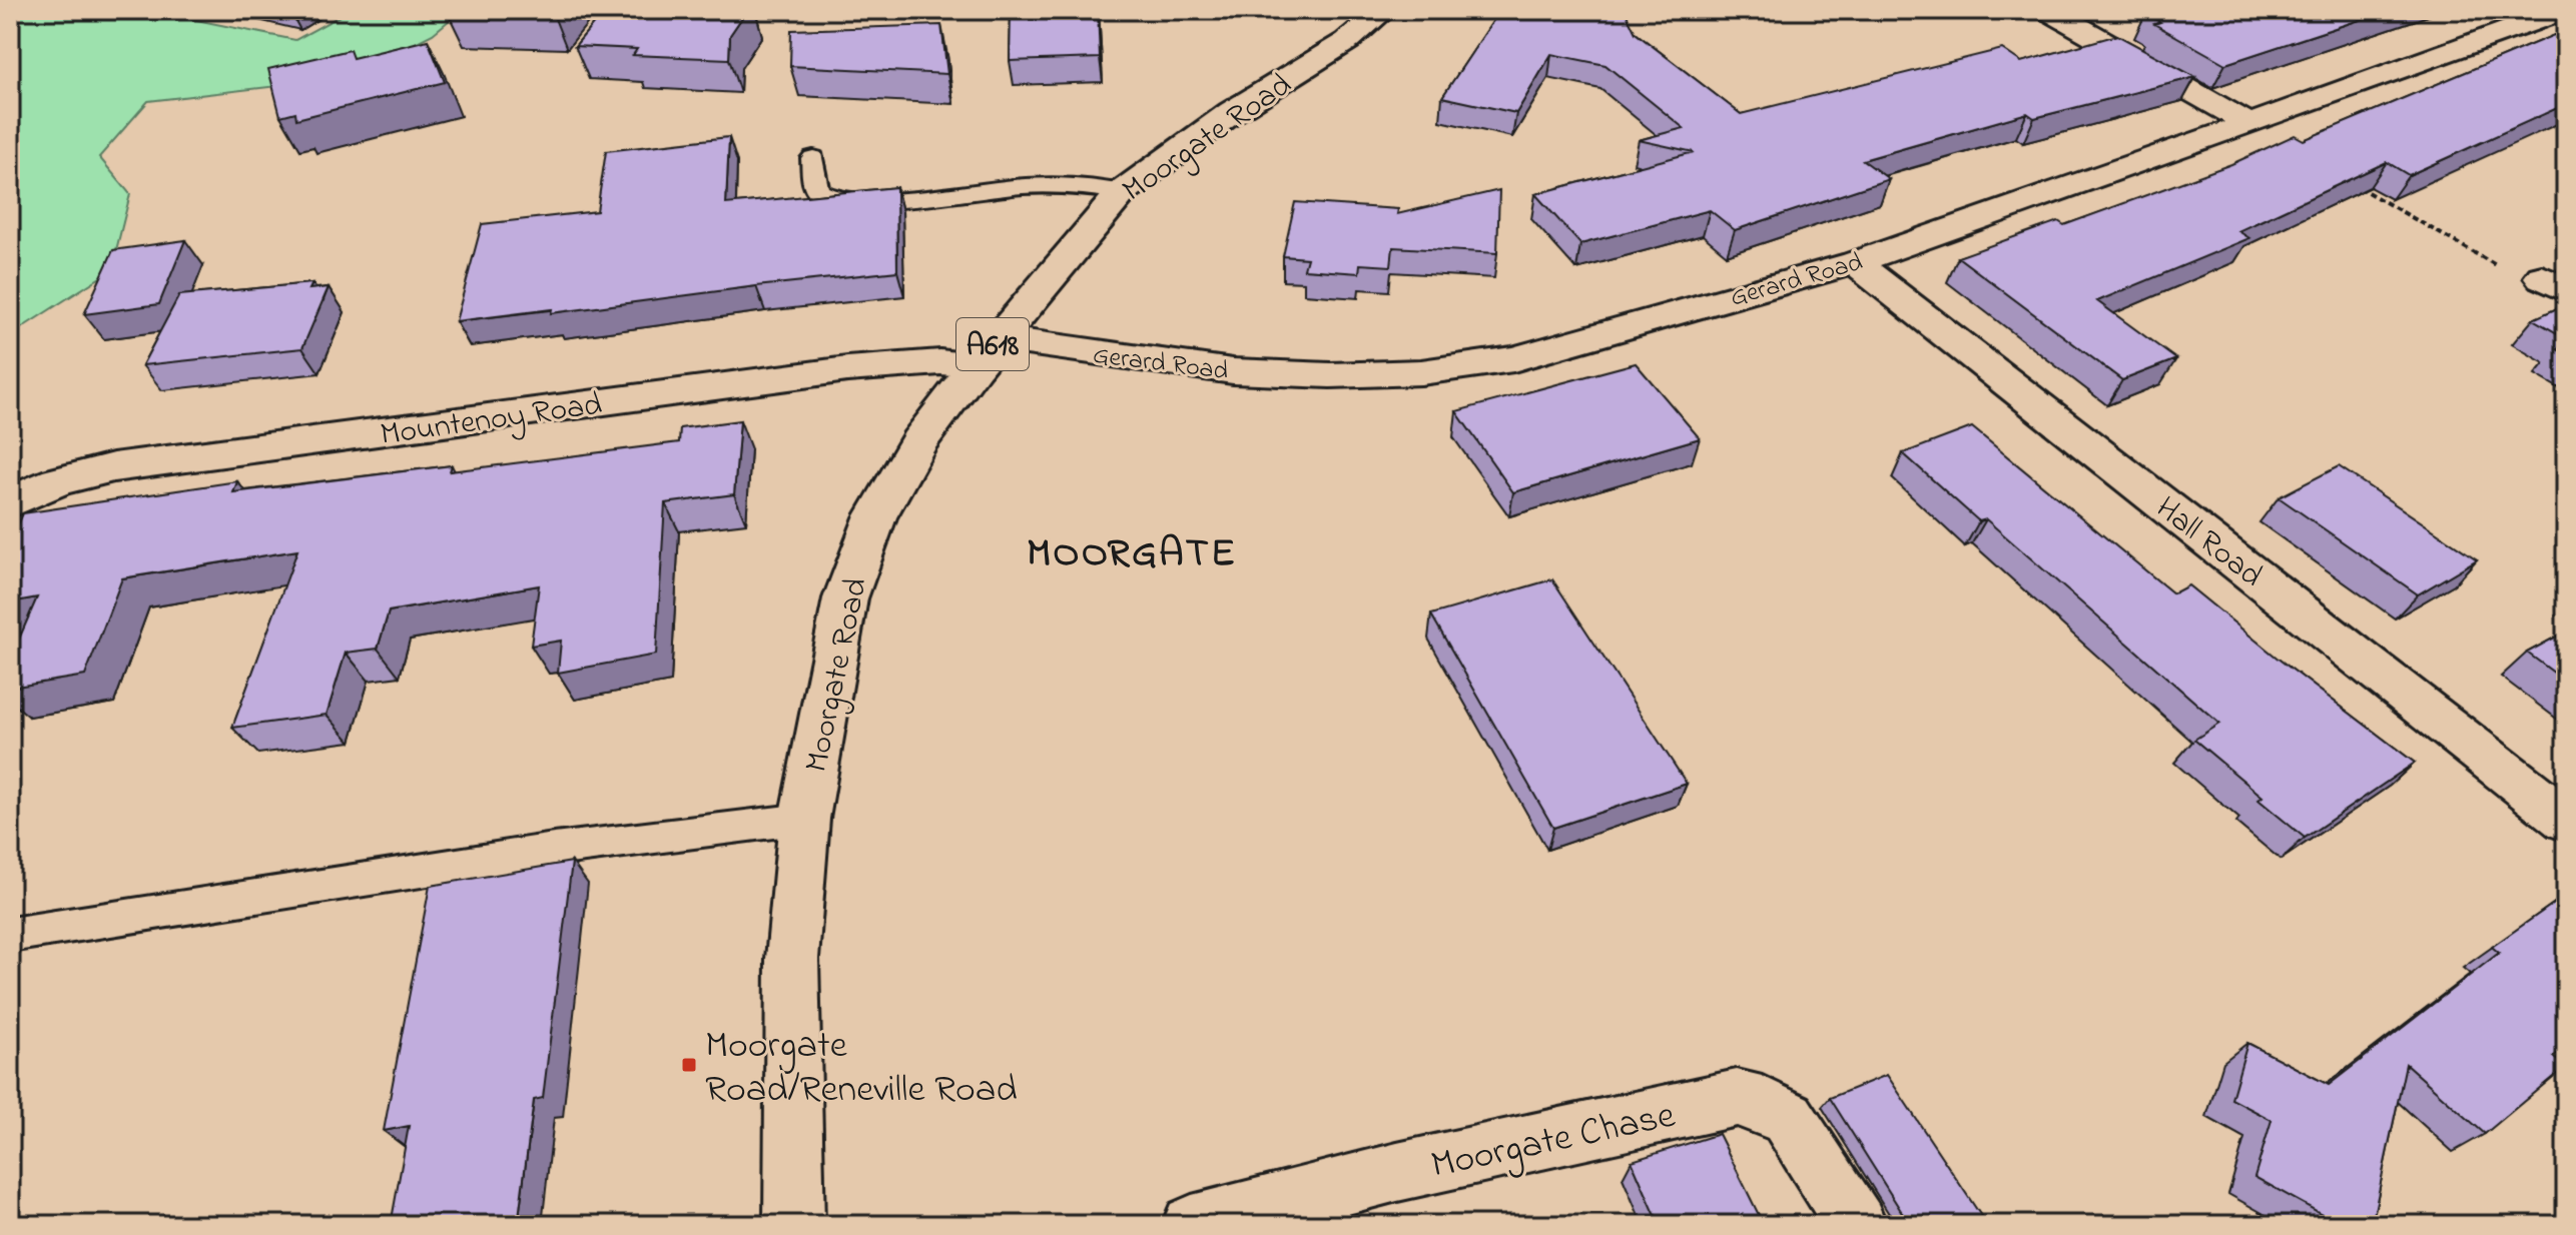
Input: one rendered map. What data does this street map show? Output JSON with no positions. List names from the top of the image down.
{
  "streets": {
    "street": [
      "Moorgate Road",
      "Gerard Road",
      "A618",
      "Mountenoy Road",
      "Hall Road",
      "Moorgate Chase"
    ]
  },
  "crossings": [
    ["Moorgate Road", "Gerard Road"],
    ["Moorgate Road", "Mountenoy Road"],
    ["Gerard Road", "Mountenoy Road"],
    ["Gerard Road", "Hall Road"]
  ],
  "districts": ["MOORGATE"],
  "places": {
    "transit": ["Moorgate Road/Reneville Road"]
  }
}
